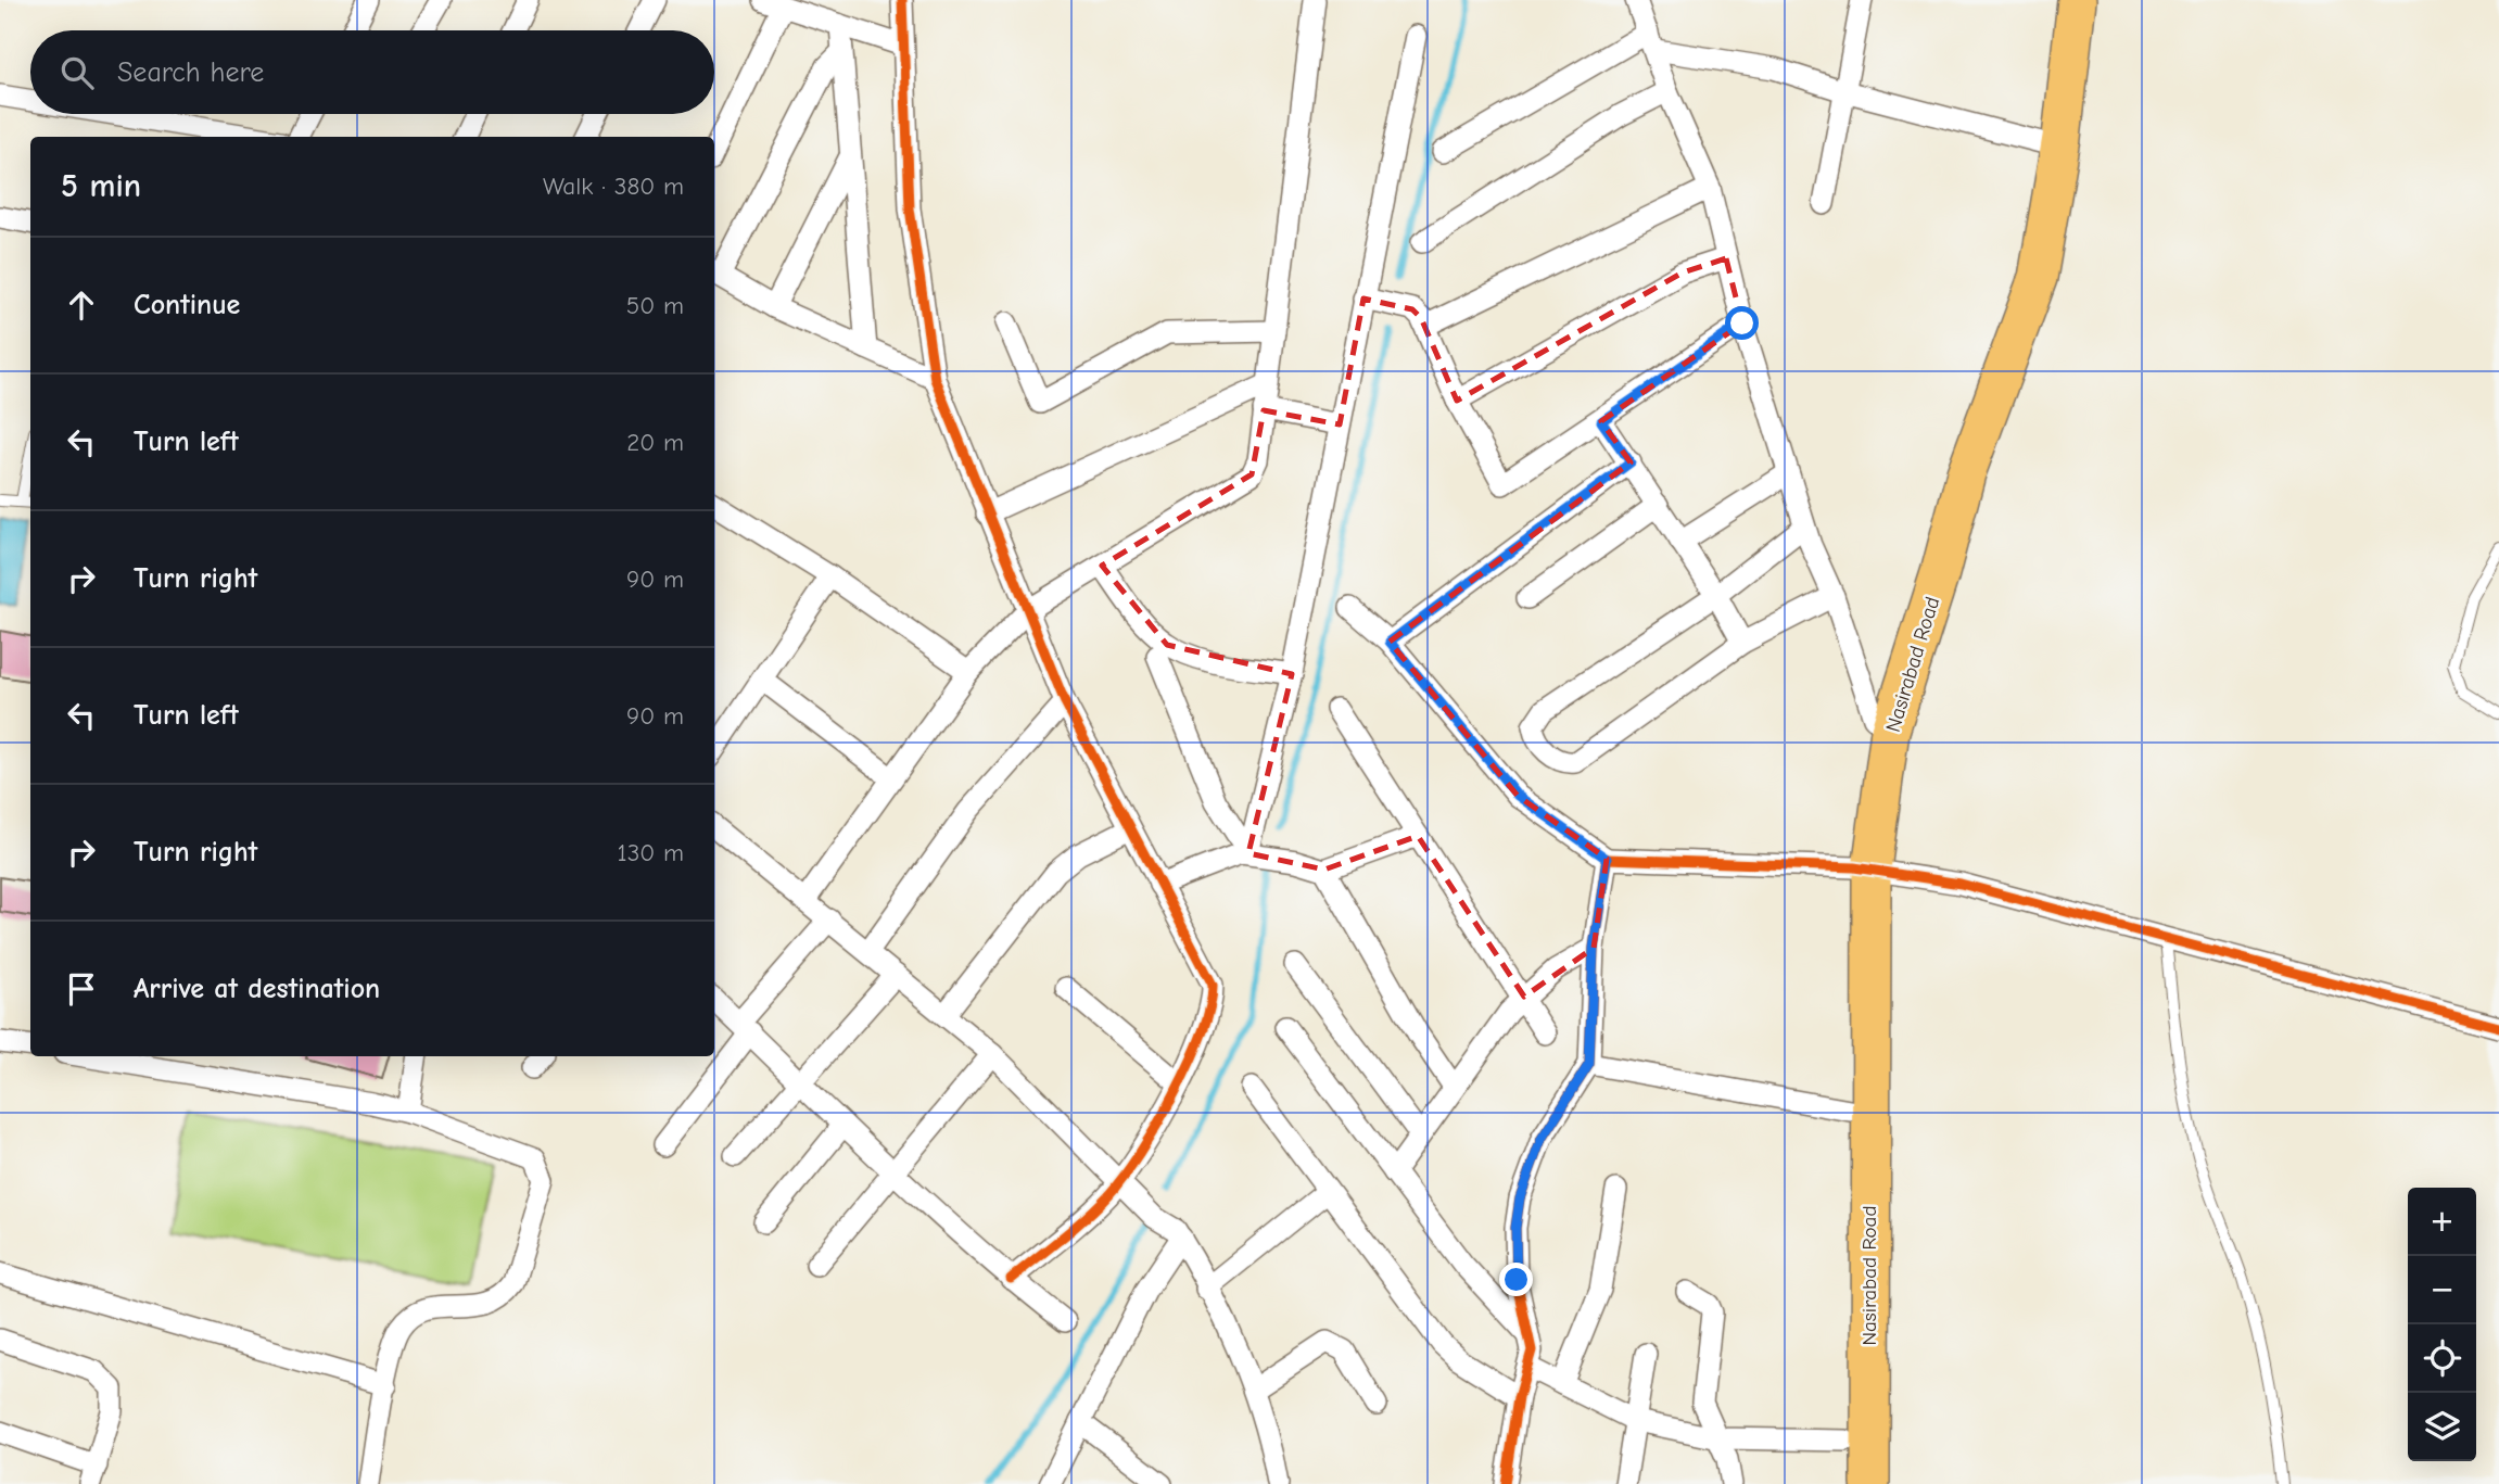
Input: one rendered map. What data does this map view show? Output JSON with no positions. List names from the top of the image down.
{
  "streets": {
    "highway": ["Nasirabad Road"]
  },
  "page": {
    "search": "Search here",
    "heading": ["5 min", "Walk · 380 m"],
    "list": [
      ["Continue", "50 m"],
      ["Turn left", "20 m"],
      ["Turn right", "90 m"],
      ["Turn left", "90 m"],
      ["Turn right", "130 m"],
      "Arrive at destination"
    ],
    "map_buttons": ["+", "−"]
  }
}
